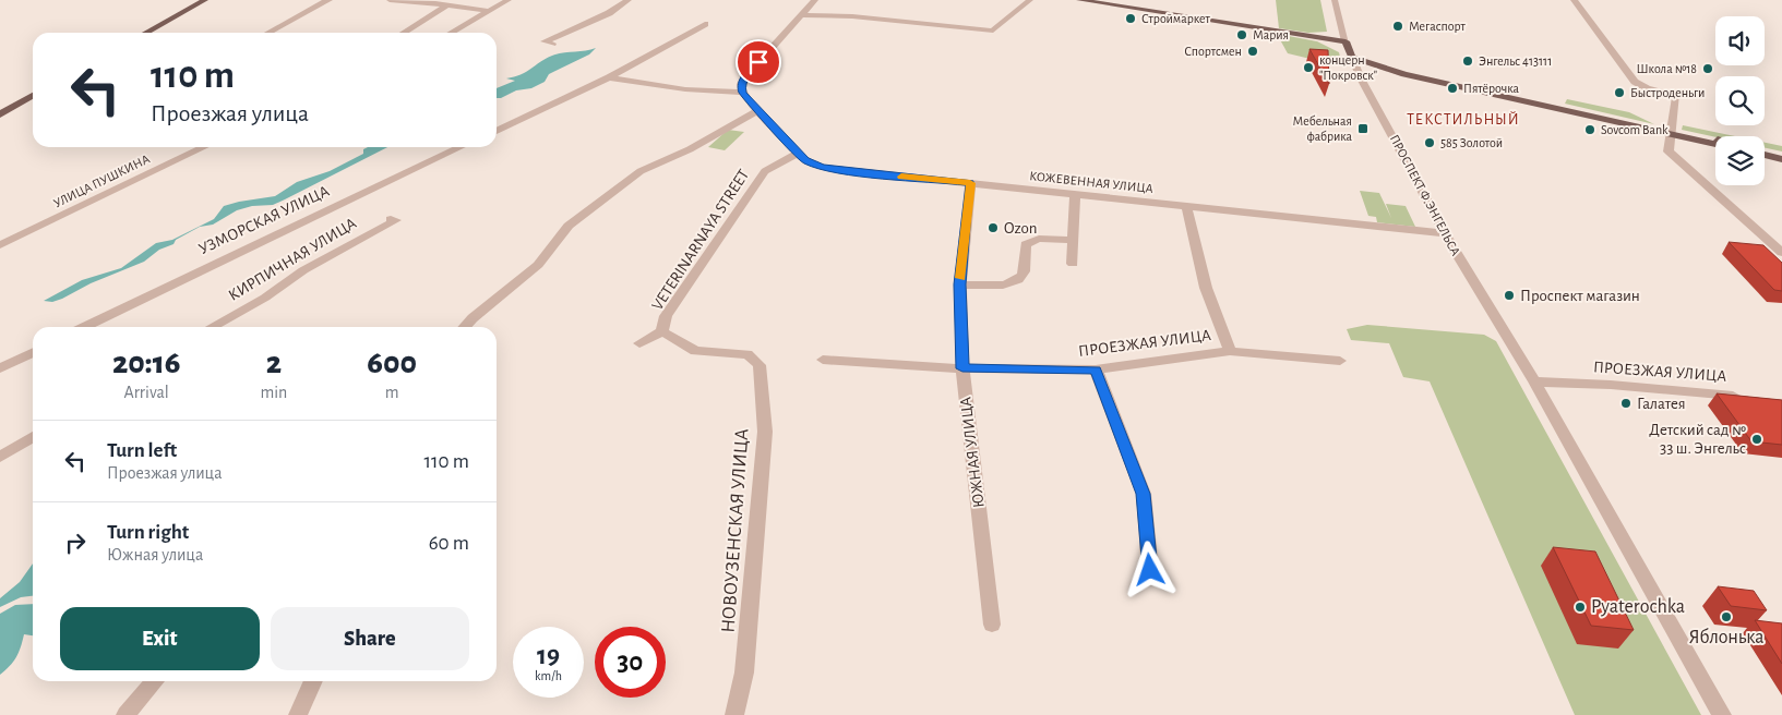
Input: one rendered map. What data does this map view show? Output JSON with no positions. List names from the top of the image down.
{
  "streets": {
    "street": [
      "УЛИЦА ПУШКИНА",
      "КОЖЕВЕННАЯ УЛИЦА",
      "ПРОСПЕКТ Ф.ЭНГЕЛЬСА",
      "УЗМОРСКАЯ УЛИЦА",
      "VETERINARNAYA STREET",
      "КИРПИЧНАЯ УЛИЦА",
      "ПРОЕЗЖАЯ УЛИЦА",
      "ЮЖНАЯ УЛИЦА",
      "НОВОУЗЕНСКАЯ УЛИЦА"
    ]
  },
  "crossings": [
    ["КОЖЕВЕННАЯ УЛИЦА", "ПРОСПЕКТ Ф.ЭНГЕЛЬСА"],
    ["КОЖЕВЕННАЯ УЛИЦА", "VETERINARNAYA STREET"],
    ["КОЖЕВЕННАЯ УЛИЦА", "ЮЖНАЯ УЛИЦА"],
    ["ПРОСПЕКТ Ф.ЭНГЕЛЬСА", "ПРОЕЗЖАЯ УЛИЦА"],
    ["VETERINARNAYA STREET", "НОВОУЗЕНСКАЯ УЛИЦА"],
    ["ПРОЕЗЖАЯ УЛИЦА", "ЮЖНАЯ УЛИЦА"]
  ],
  "districts": ["ТЕКСТИЛЬНЫЙ"],
  "places": {
    "other": [
      "Строймаркет",
      "Мегаспорт",
      "Мария",
      "Спортсмен",
      "Энгельс 413111",
      "концерн \"Покровск\"",
      "Школа №18",
      "Пятёрочка",
      "Быстроденьги",
      "Sovcom Bank",
      "585 Золотой",
      "Ozon",
      "Проспект магазин",
      "Галатея",
      "Детский сад № 33 ш. Энгельс",
      "Pyaterochka",
      "Яблонька"
    ],
    "transit": ["Мебельная фабрика"]
  },
  "page": {
    "turn": ["110 m", "Проезжая улица"],
    "eta": [
      "20:16",
      "Arrival",
      "2",
      "min",
      "600",
      "m"
    ],
    "list": [
      {
        "name": "Turn left",
        "note": "Проезжая улица",
        "value": "110 m"
      },
      {
        "name": "Turn right",
        "note": "Южная улица",
        "value": "60 m"
      }
    ],
    "buttons": ["Exit", "Share"],
    "speed": "19 km/h",
    "limit": "30"
  }
}
